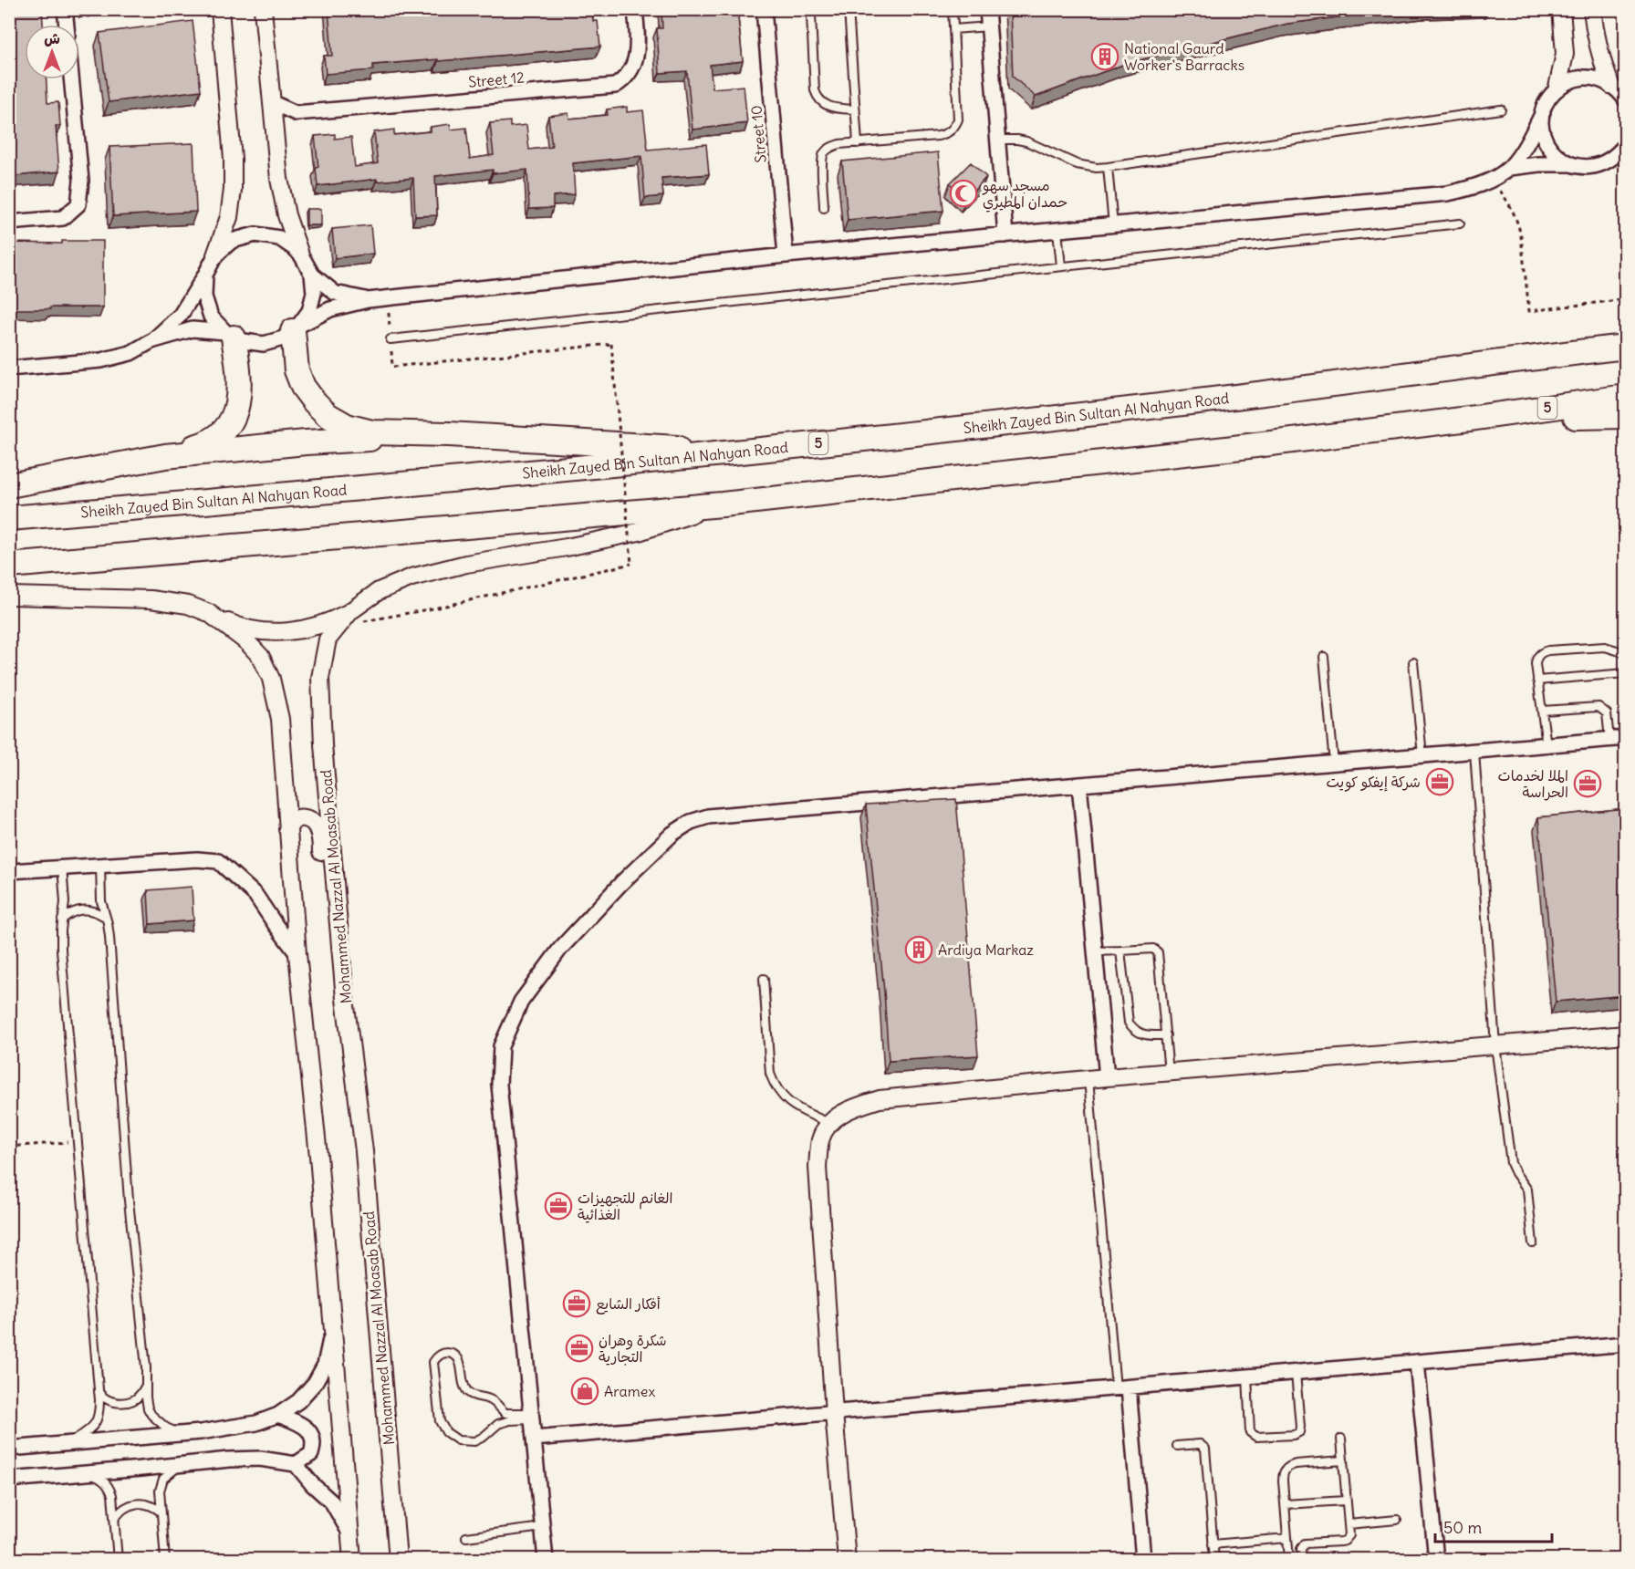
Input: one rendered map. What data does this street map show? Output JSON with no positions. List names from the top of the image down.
{
  "streets": {
    "highway": ["5", "Sheikh Zayed Bin Sultan Al Nahyan Road"],
    "street": ["Street 12", "Street 10", "Mohammed Nazzal Al Moasab Road"]
  },
  "crossings": [
    ["5", "Mohammed Nazzal Al Moasab Road"]
  ],
  "places": {
    "building": ["National Gaurd Worker's Barracks", "Ardiya Markaz"],
    "mosque": ["مسجد سهو حمدان المطيري"],
    "office": [
      "شركة إيفكو كويت",
      "الملا لخدمات الحراسة",
      "الغانم للتجهيزات الغذائية",
      "أفكار الشايع",
      "شكرة وهران التجارية"
    ],
    "shop": ["Aramex"]
  },
  "scale_bar": "50 m",
  "north": "top"
}
